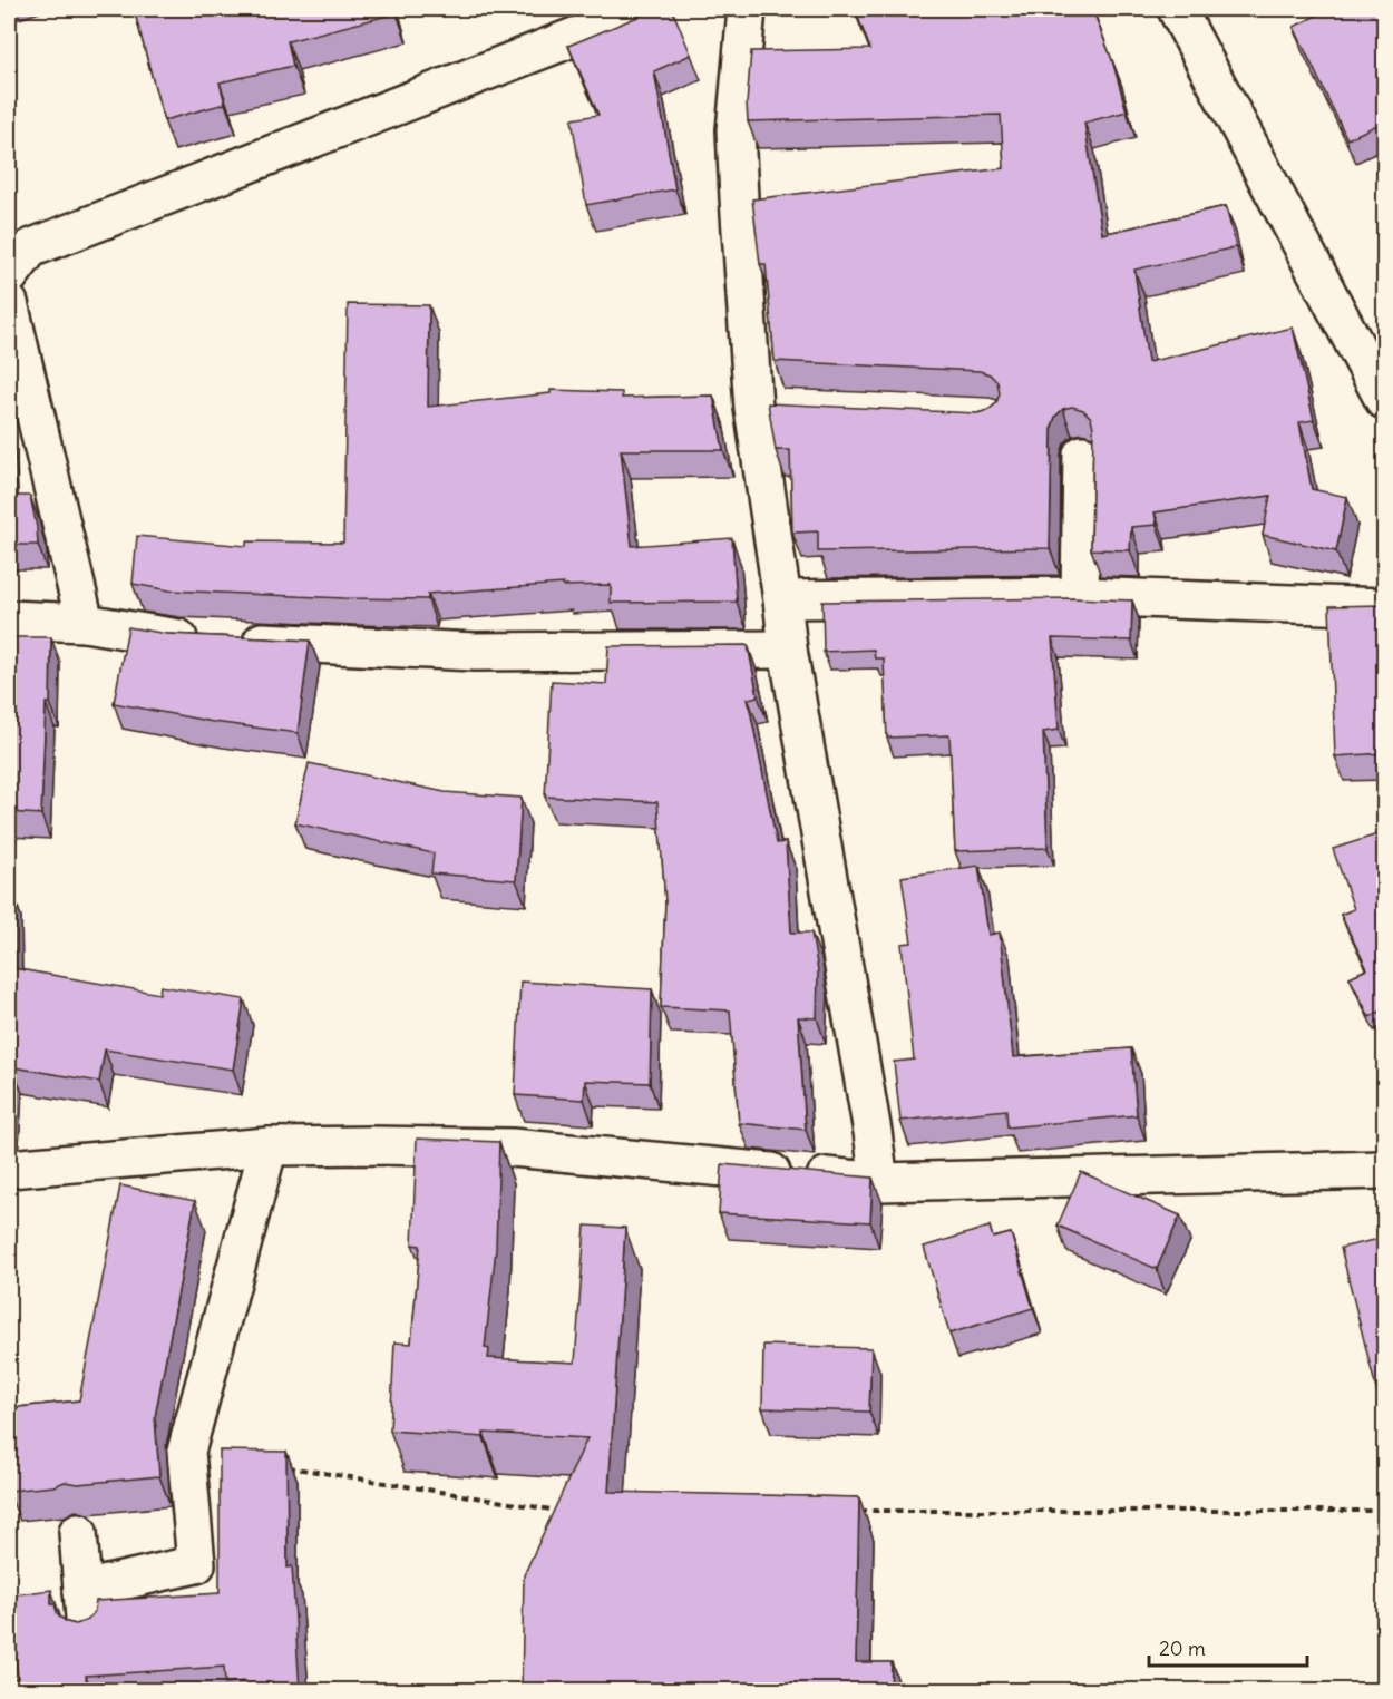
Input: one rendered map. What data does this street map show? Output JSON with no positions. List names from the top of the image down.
{
  "scale_bar": "20 m"
}
